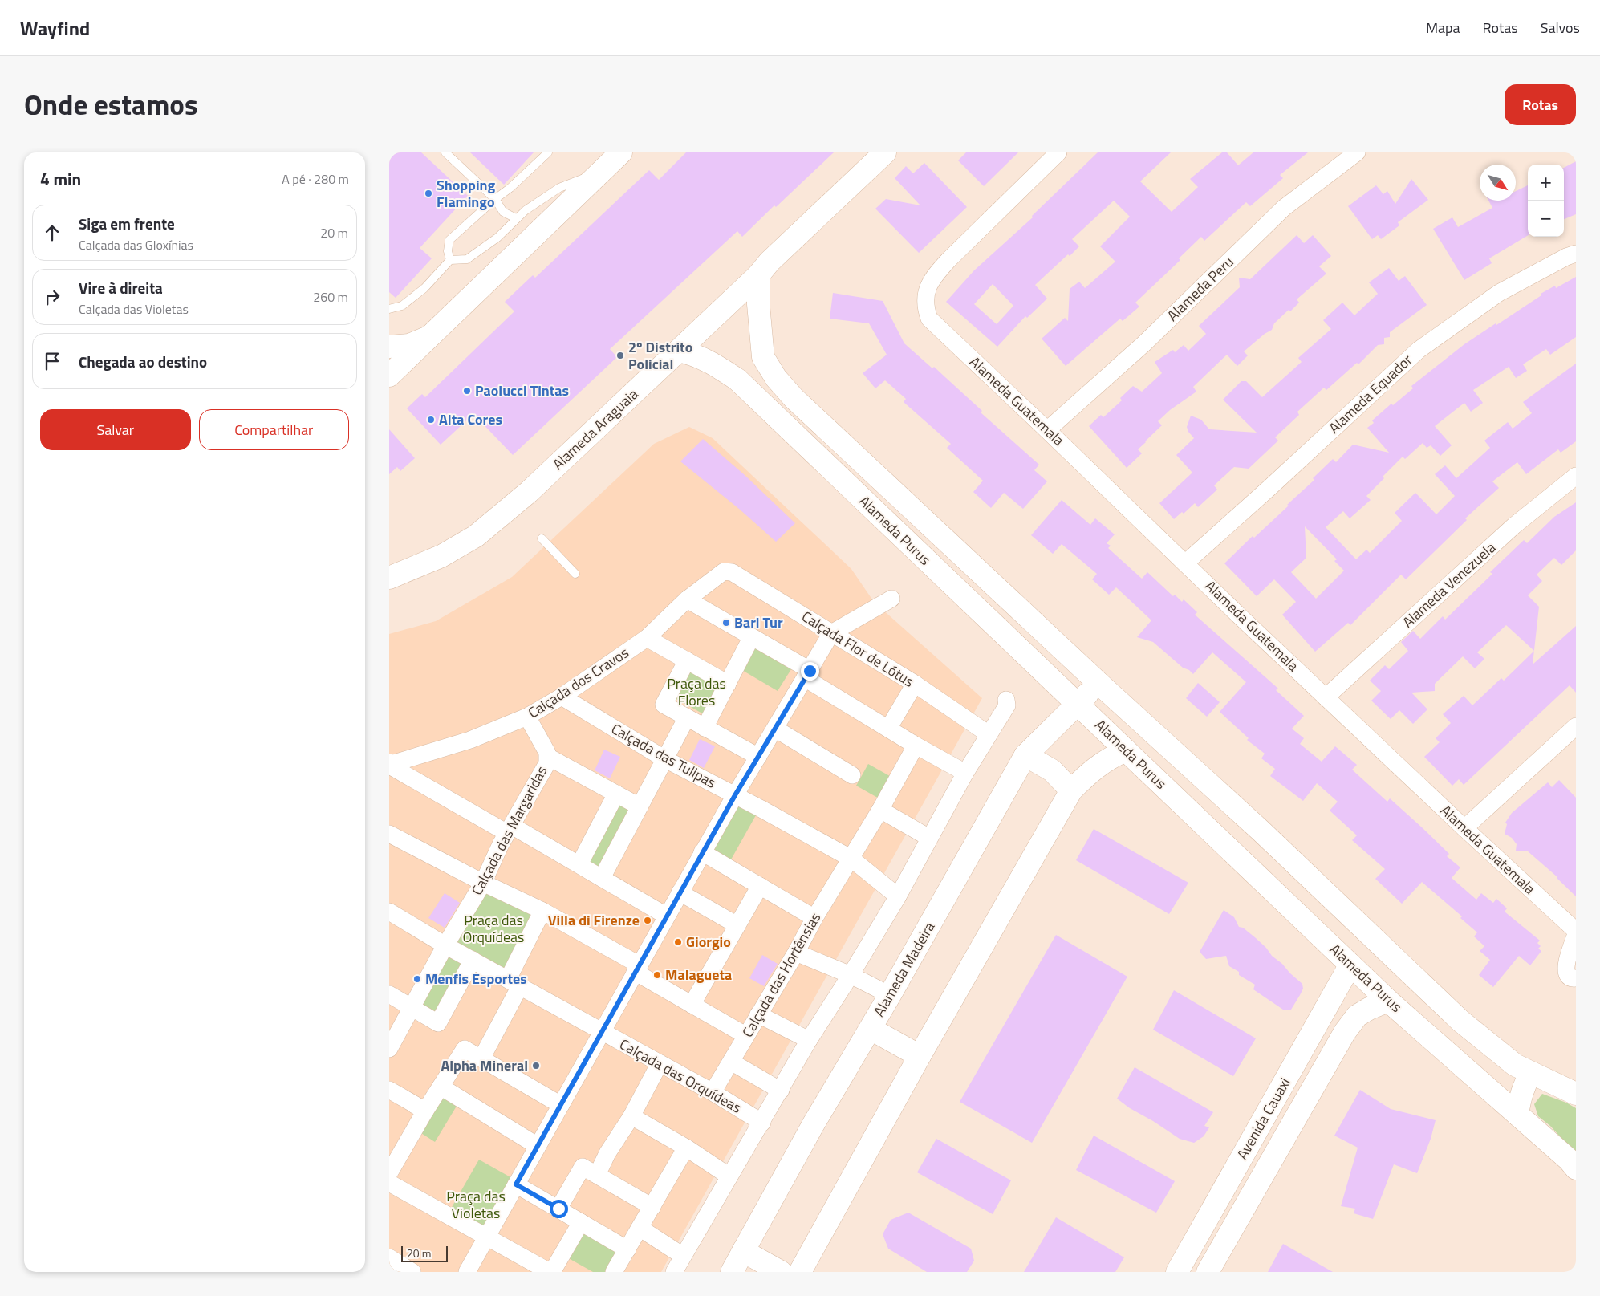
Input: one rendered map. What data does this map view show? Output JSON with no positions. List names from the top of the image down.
{
  "streets": {
    "main road": [
      "Alameda Araguaia",
      "Alameda Purus",
      "Alameda Madeira",
      "Avenida Cauaxi"
    ],
    "street": [
      "Alameda Peru",
      "Alameda Equador",
      "Alameda Guatemala",
      "Alameda Venezuela",
      "Calçada Flor de Lótus",
      "Calçada dos Cravos",
      "Calçada das Tulipas",
      "Calçada das Margaridas",
      "Calçada das Hortênsias",
      "Calçada das Orquídeas"
    ]
  },
  "crossings": [
    ["Alameda Peru", "Alameda Guatemala"],
    ["Alameda Equador", "Alameda Guatemala"],
    ["Alameda Guatemala", "Alameda Venezuela"],
    ["Alameda Araguaia", "Alameda Purus"],
    ["Alameda Purus", "Alameda Madeira"],
    ["Alameda Purus", "Avenida Cauaxi"],
    ["Calçada Flor de Lótus", "Calçada dos Cravos"],
    ["Calçada dos Cravos", "Calçada das Tulipas"],
    ["Calçada dos Cravos", "Calçada das Margaridas"],
    ["Calçada das Tulipas", "Calçada das Hortênsias"],
    ["Calçada das Margaridas", "Calçada das Orquídeas"],
    ["Calçada das Hortênsias", "Calçada das Orquídeas"]
  ],
  "parks": ["Praça das Flores", "Praça das Orquídeas", "Praça das Violetas"],
  "places": [
    "Shopping Flamingo",
    "2º Distrito Policial",
    "Paolucci Tintas",
    "Alta Cores",
    "Bari Tur",
    "Villa di Firenze",
    "Giorgio",
    "Malagueta",
    "Menfis Esportes",
    "Alpha Mineral"
  ],
  "scale_bar": "20 m",
  "north": "bottom right",
  "page": {
    "header": "Wayfind",
    "nav": ["Mapa", "Rotas", "Salvos"],
    "title": "Onde estamos",
    "buttons": [
      "Rotas",
      ["Salvar", "Compartilhar"]
    ],
    "heading": ["4 min", "A pé · 280 m"],
    "map_buttons": ["+", "−"],
    "list": [
      ["Siga em frente", "Calçada das Gloxínias", "20 m"],
      ["Vire à direita", "Calçada das Violetas", "260 m"],
      "Chegada ao destino"
    ],
    "scale": "20 m"
  }
}
